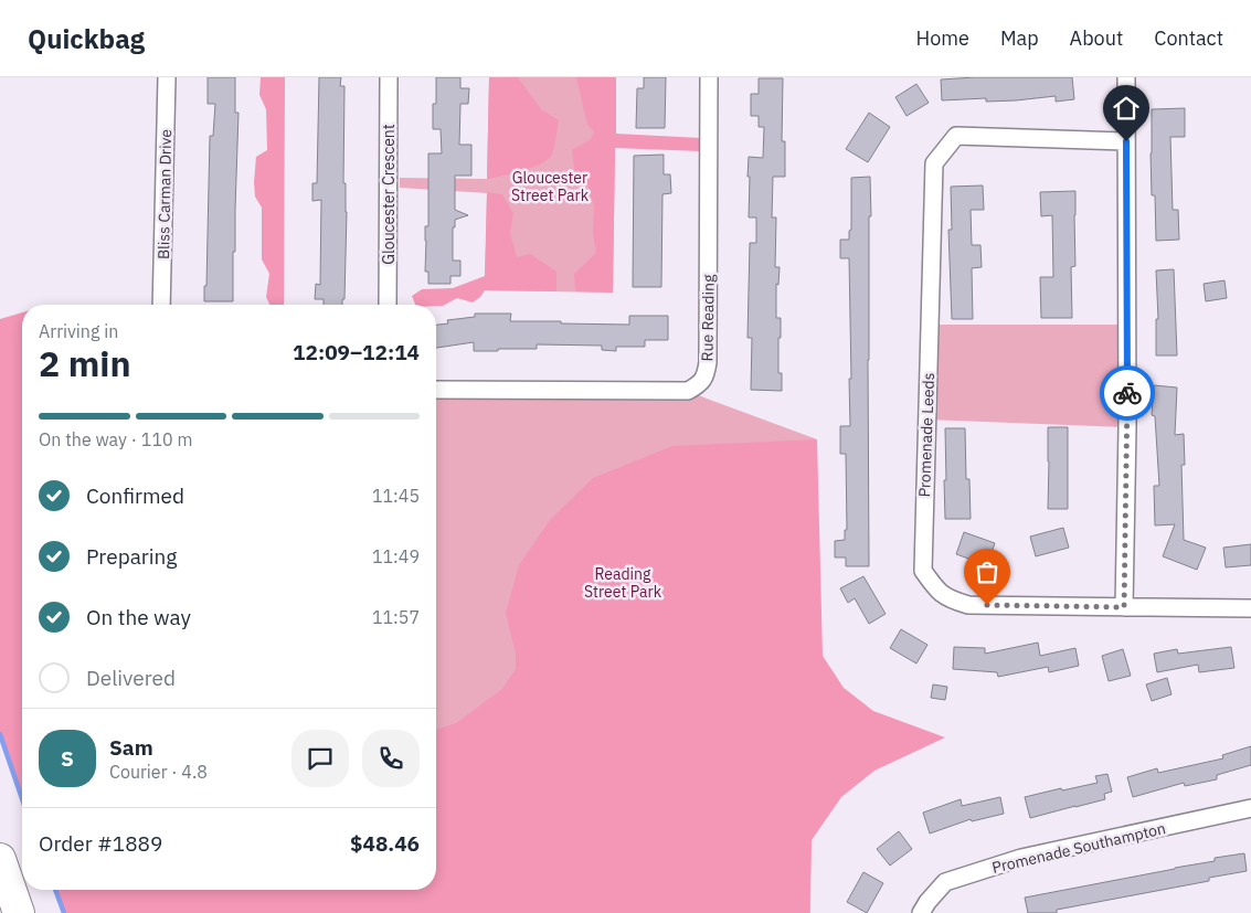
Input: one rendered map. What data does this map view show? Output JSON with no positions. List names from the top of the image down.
{
  "streets": {
    "street": [
      "Bliss Carman Drive",
      "Gloucester Crescent",
      "Rue Reading",
      "Promenade Leeds",
      "Promenade Southampton"
    ]
  },
  "parks": ["Gloucester Street Park", "Reading Street Park"],
  "page": {
    "header": "Quickbag",
    "nav": [
      "Home",
      "Map",
      "About",
      "Contact"
    ],
    "heading": ["2 min", "Arriving in", "12:09–12:14"],
    "panel": [
      "Sam",
      "Courier · 4.8",
      "Order #1889",
      "$48.46"
    ],
    "bar": "On the way · 110 m",
    "list": [
      ["Confirmed", "11:45"],
      ["Preparing", "11:49"],
      ["On the way", "11:57"],
      "Delivered"
    ],
    "round": "S"
  }
}
